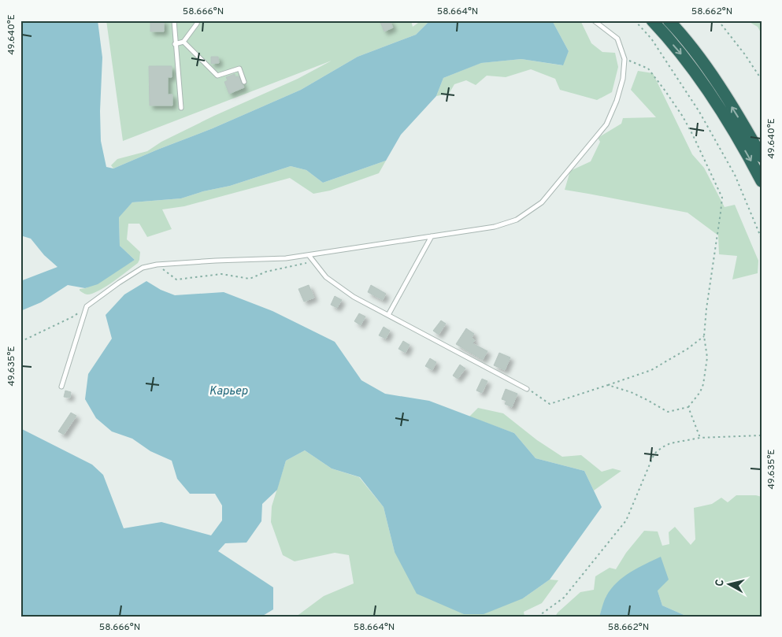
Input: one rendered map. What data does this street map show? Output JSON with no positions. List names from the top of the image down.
{
  "water": ["Карьер"],
  "north": "left",
  "coordinates": [
    "58.666°N",
    "58.664°N",
    "58.662°N",
    "49.640°E",
    "49.635°E"
  ]
}
